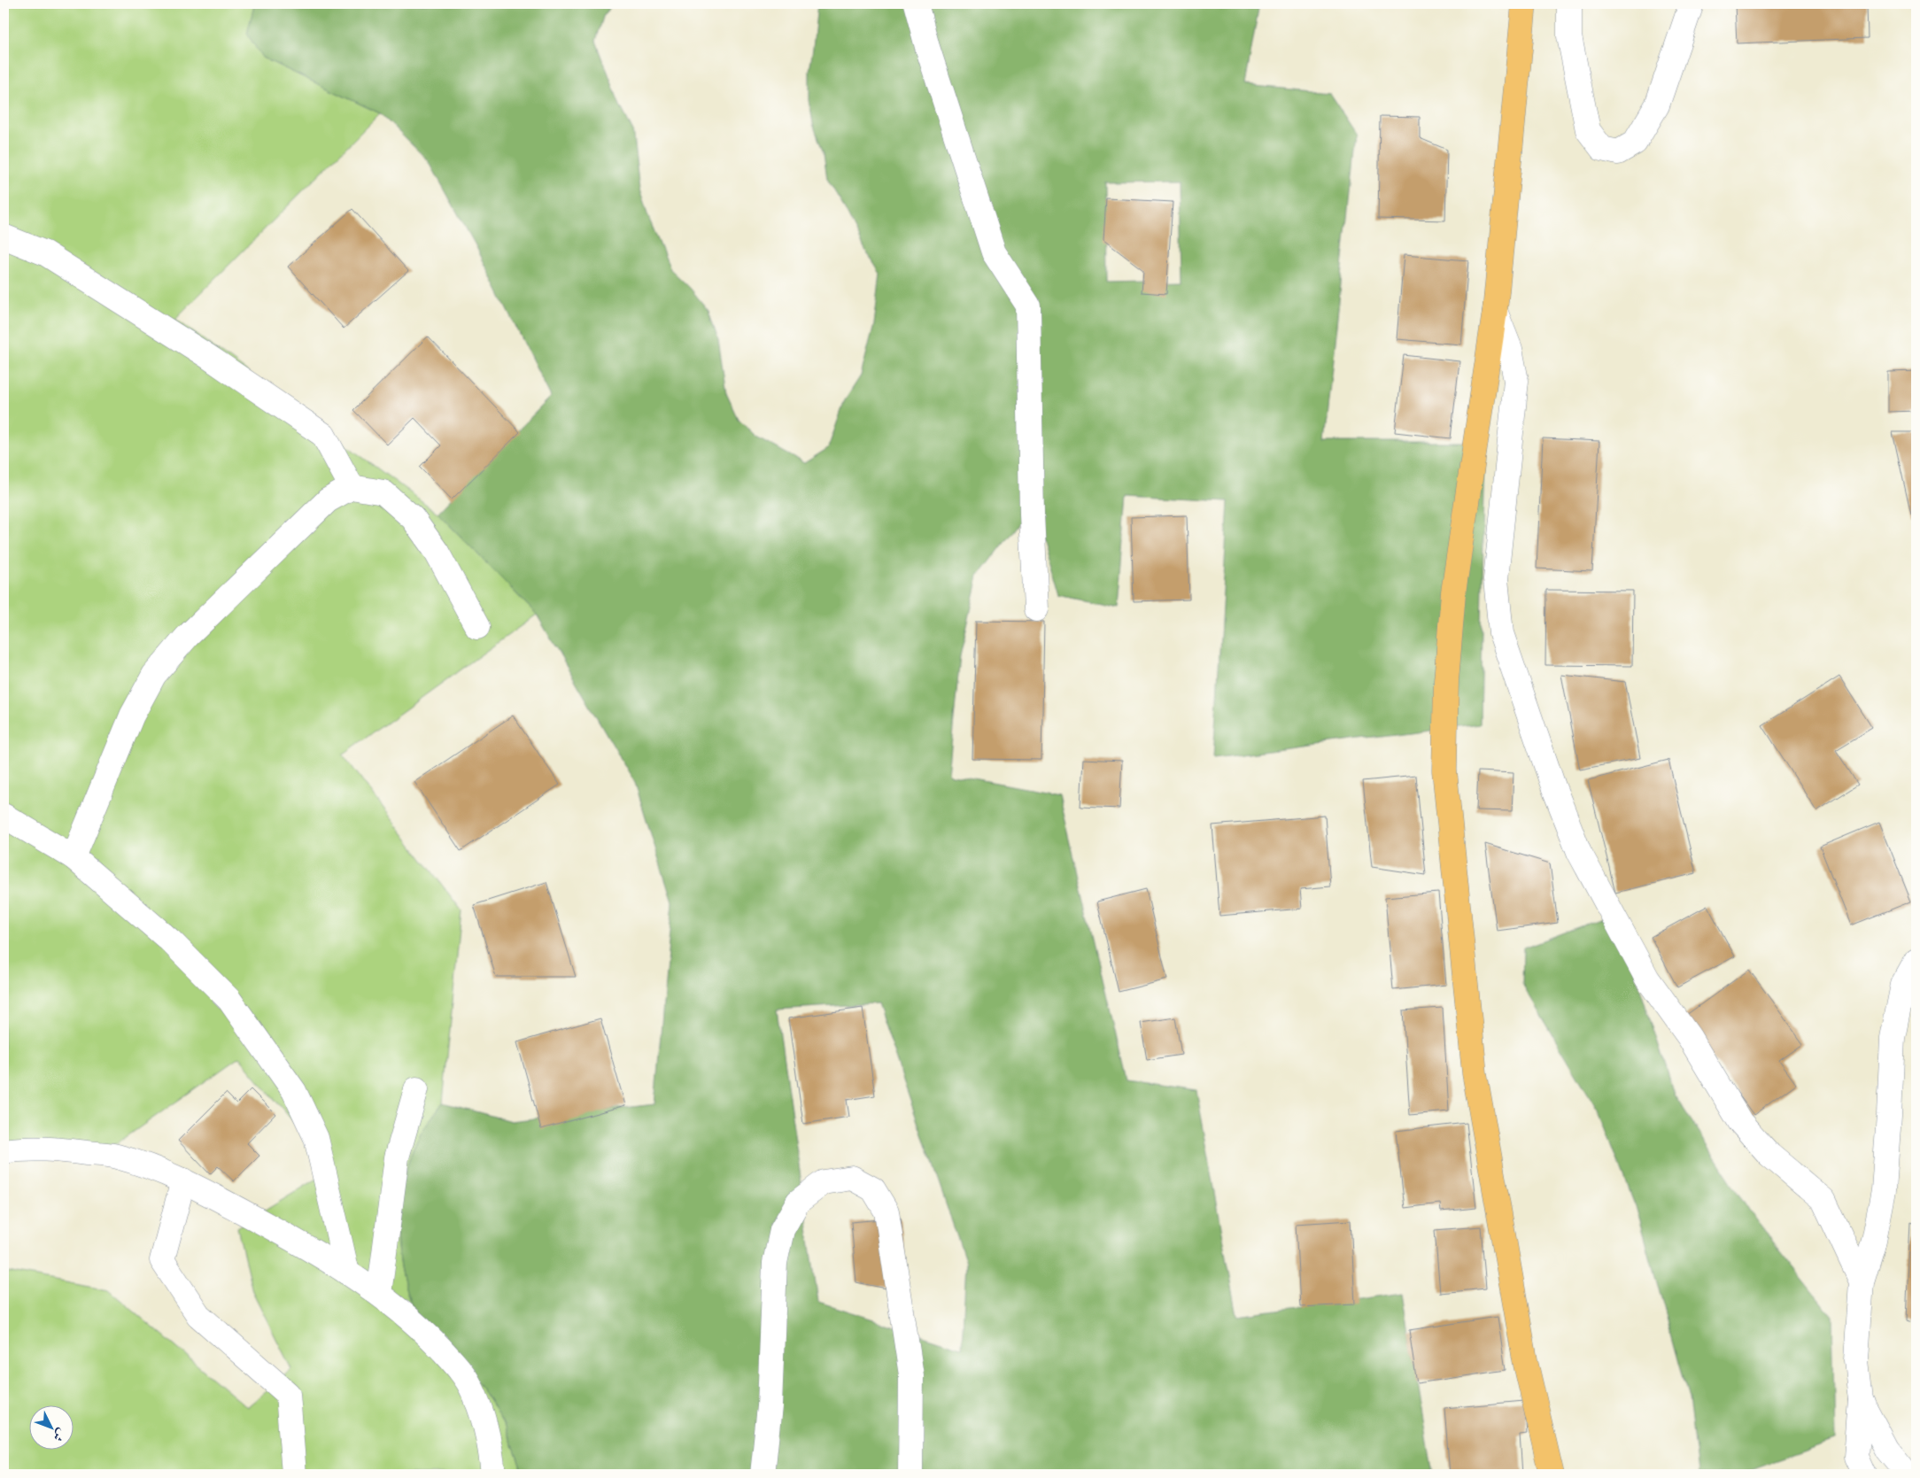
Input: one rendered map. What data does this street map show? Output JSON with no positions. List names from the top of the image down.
{
  "north": "bottom right"
}
